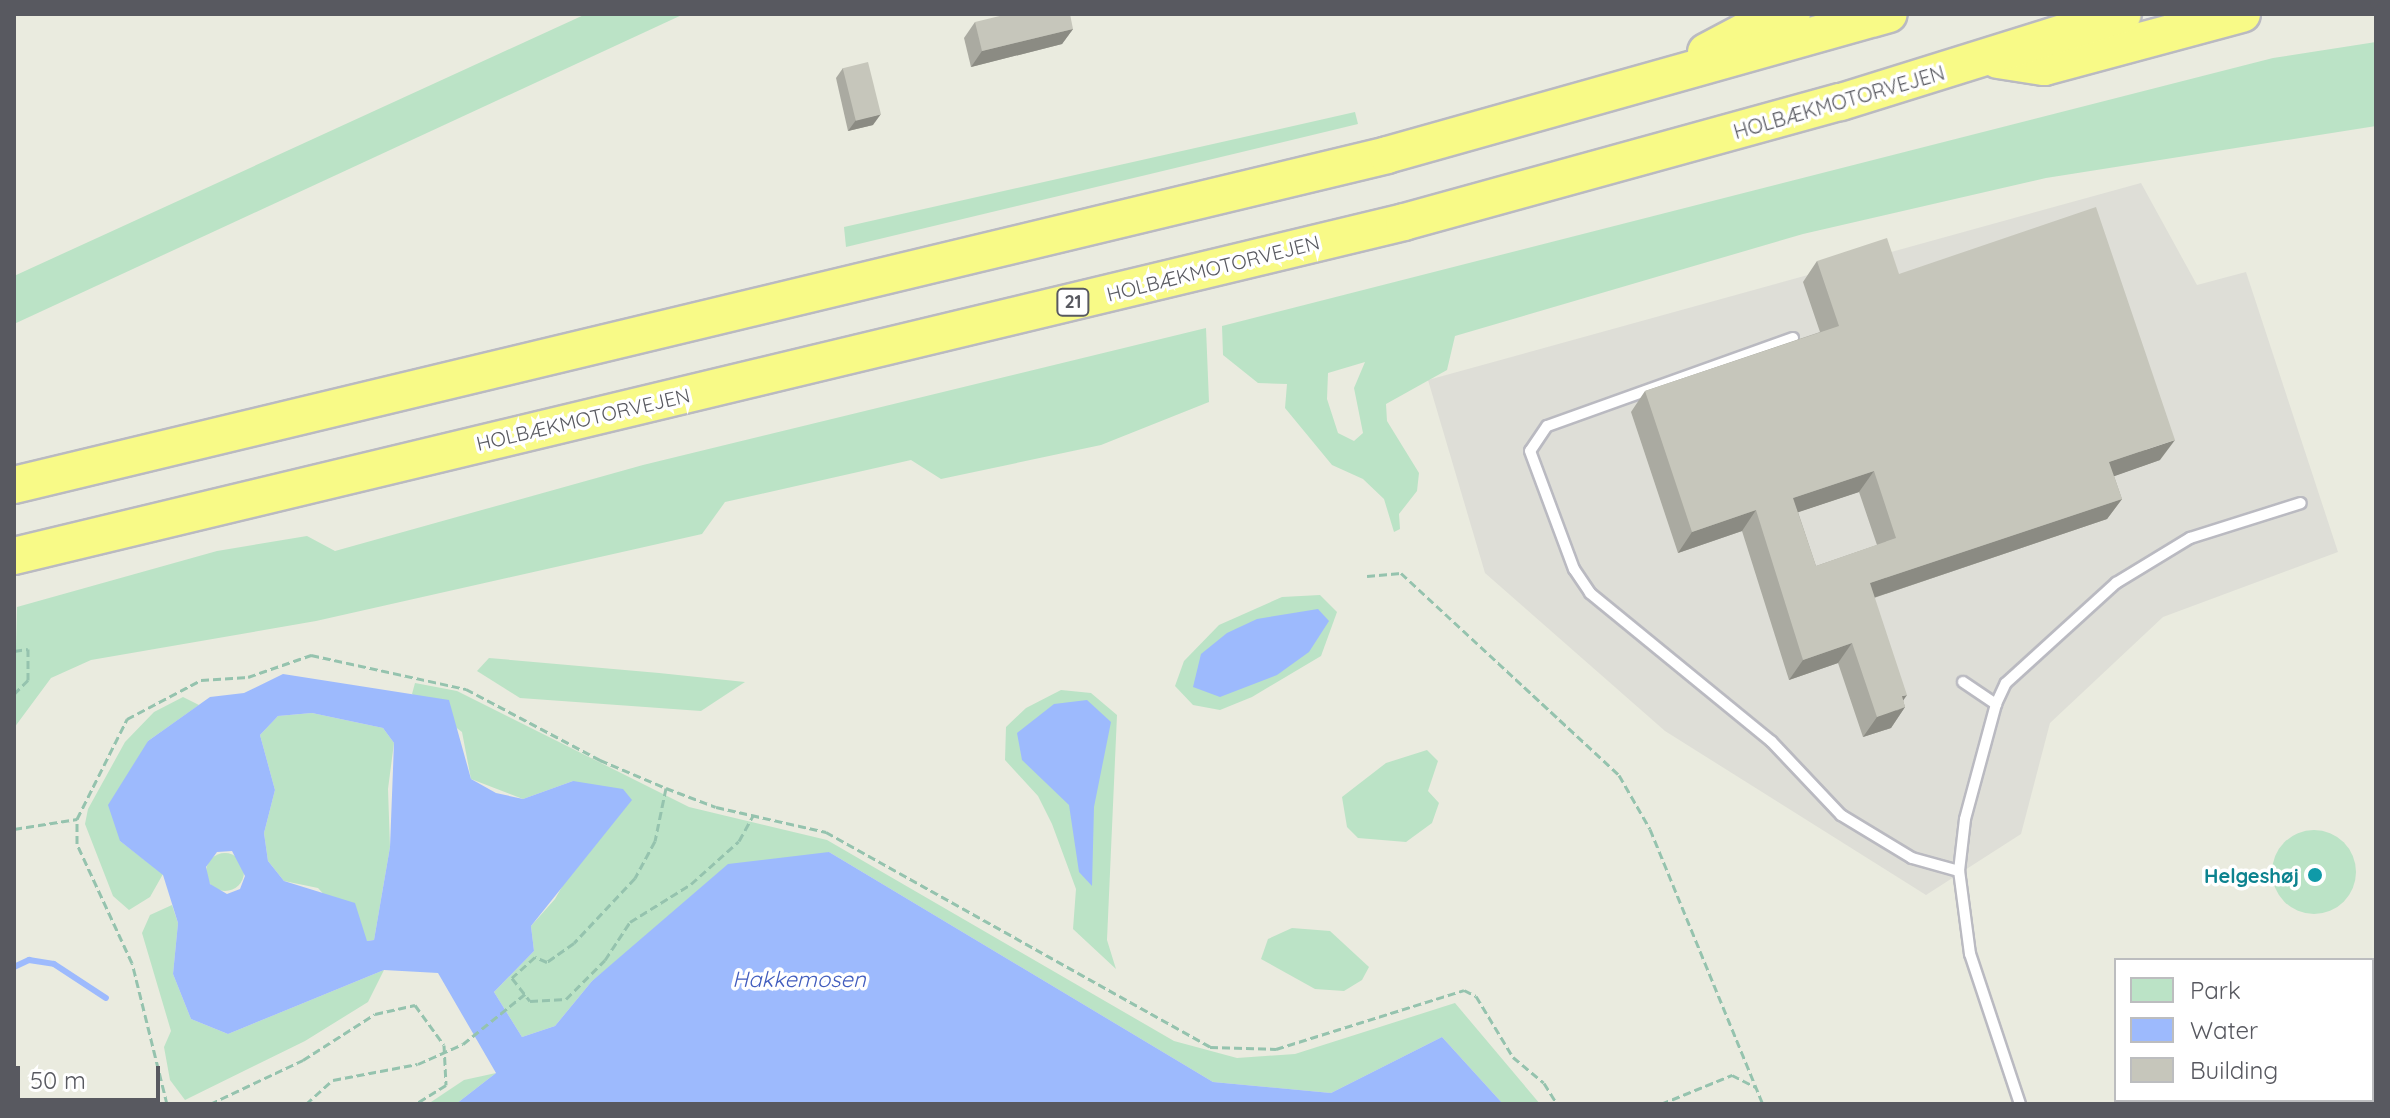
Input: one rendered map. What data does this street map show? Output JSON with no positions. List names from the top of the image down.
{
  "streets": {
    "highway": ["HOLBÆKMOTORVEJEN", "21"]
  },
  "water": ["Hakkemosen"],
  "places": ["Helgeshøj"],
  "legend": ["Park", "Water", "Building"],
  "scale_bar": "50 m"
}
